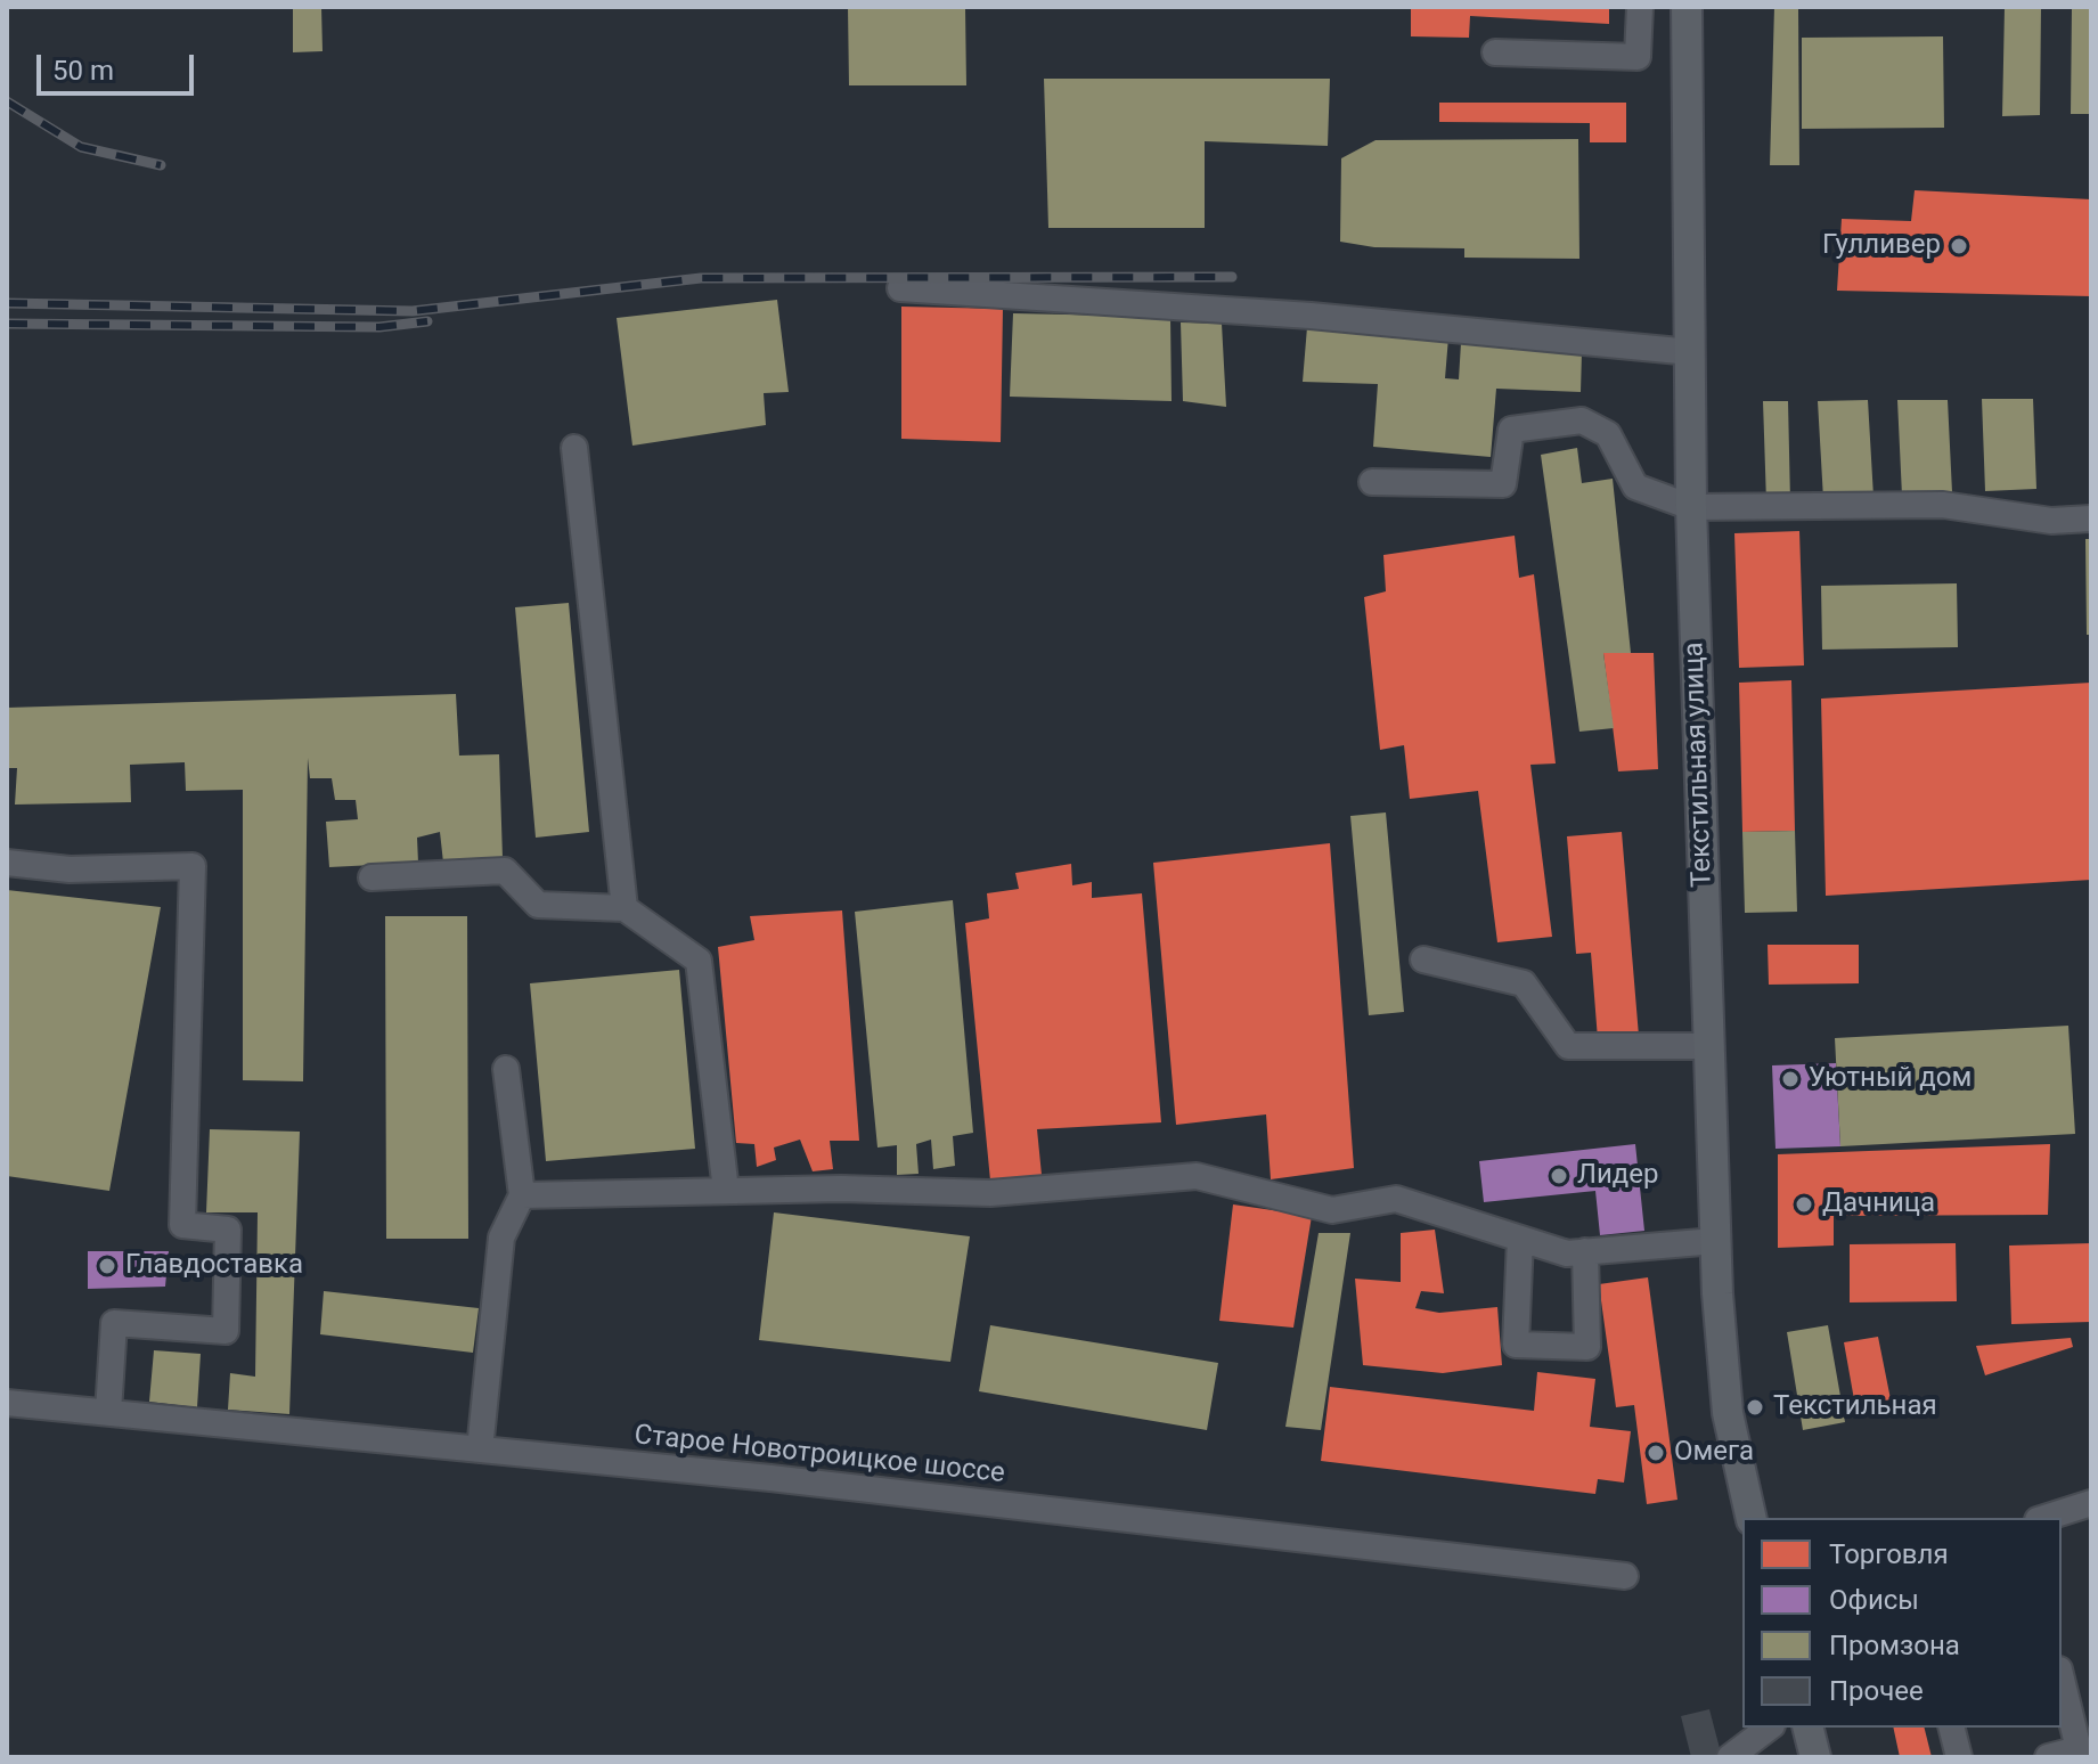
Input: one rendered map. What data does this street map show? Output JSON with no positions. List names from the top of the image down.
{
  "streets": {
    "main road": ["Текстильная улица"],
    "street": ["Старое Новотроицкое шоссе"]
  },
  "places": [
    "Гулливер",
    "Уютный дом",
    "Лидер",
    "Дачница",
    "Главдоставка",
    "Текстильная",
    "Омега"
  ],
  "legend": [
    "Торговля",
    "Офисы",
    "Промзона",
    "Прочее"
  ],
  "scale_bar": "50 m"
}
